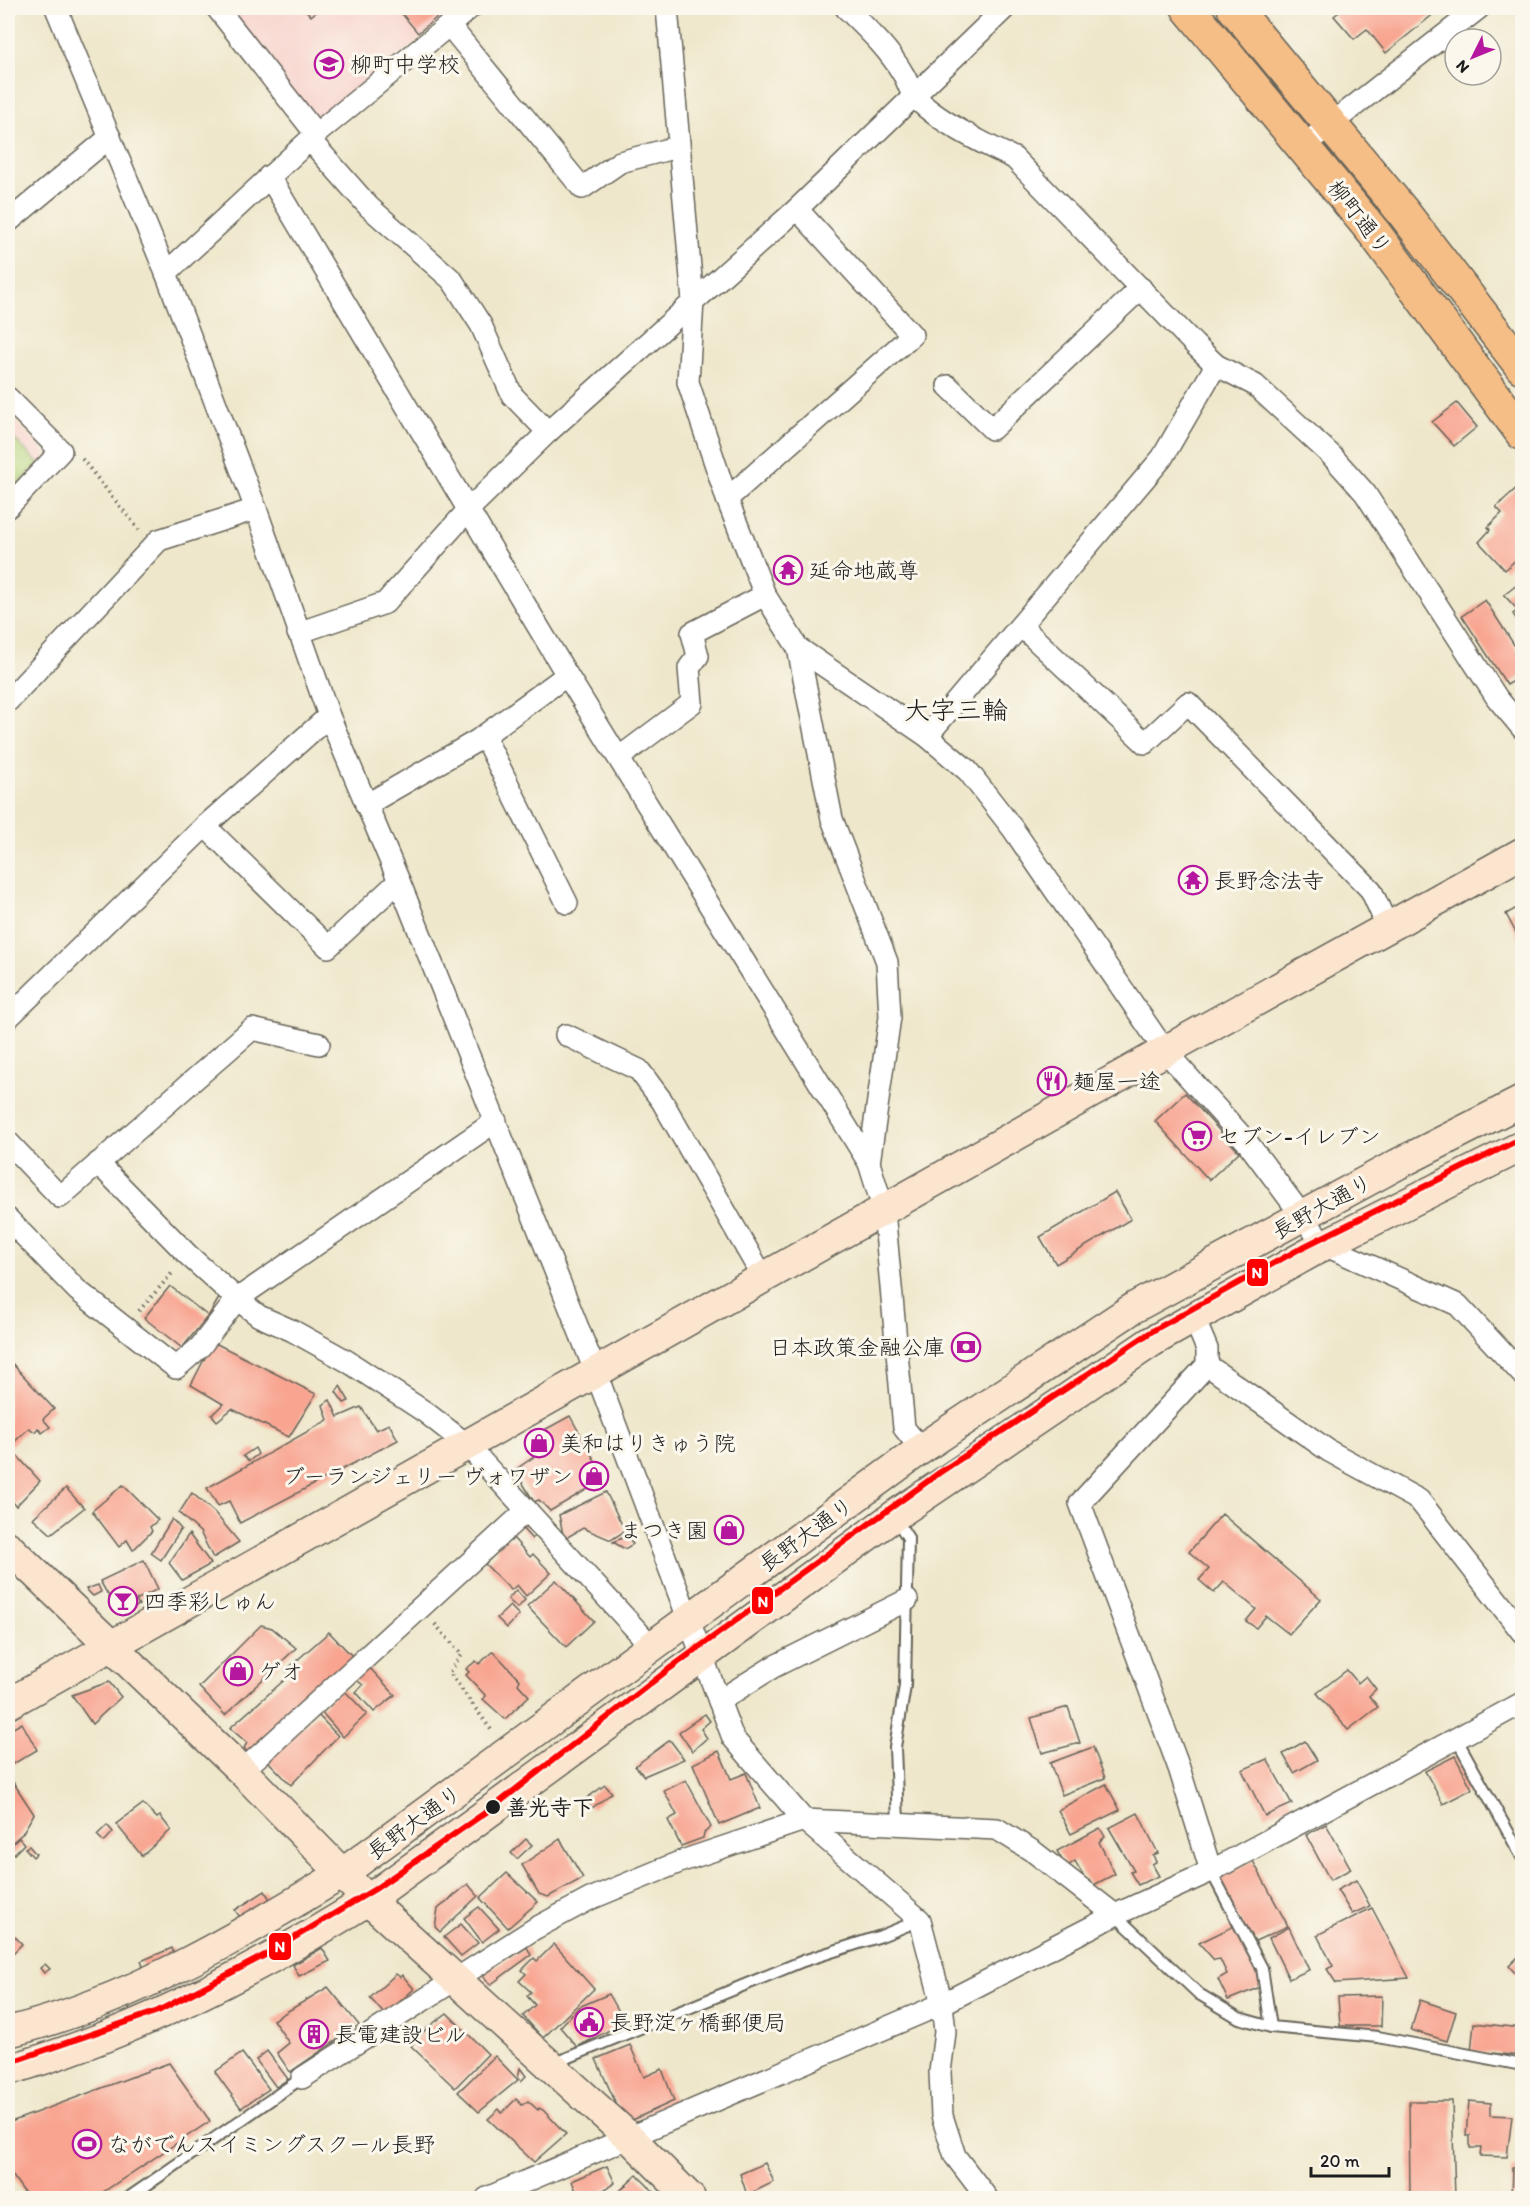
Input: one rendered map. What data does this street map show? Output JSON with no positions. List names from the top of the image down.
{
  "streets": {
    "highway": ["柳町通り"],
    "street": ["長野大通り"]
  },
  "districts": ["大字三輪"],
  "places": {
    "school or university": ["柳町中学校"],
    "temple": ["延命地蔵尊", "長野念法寺"],
    "restaurant": ["麺屋一途"],
    "supermarket": ["セブン-イレブン"],
    "bank": ["日本政策金融公庫"],
    "shop": [
      "美和はりきゅう院",
      "ブーランジェリー ヴォワザン",
      "まつき園",
      "ゲオ"
    ],
    "bar": ["四季彩しゅん"],
    "other": ["善光寺下"],
    "public building": ["長野淀ヶ橋郵便局"],
    "building": ["長電建設ビル"],
    "sports": ["ながでんスイミングスクール長野"]
  },
  "lines": ["transit line N"],
  "scale_bar": "20 m",
  "north": "bottom left"
}
